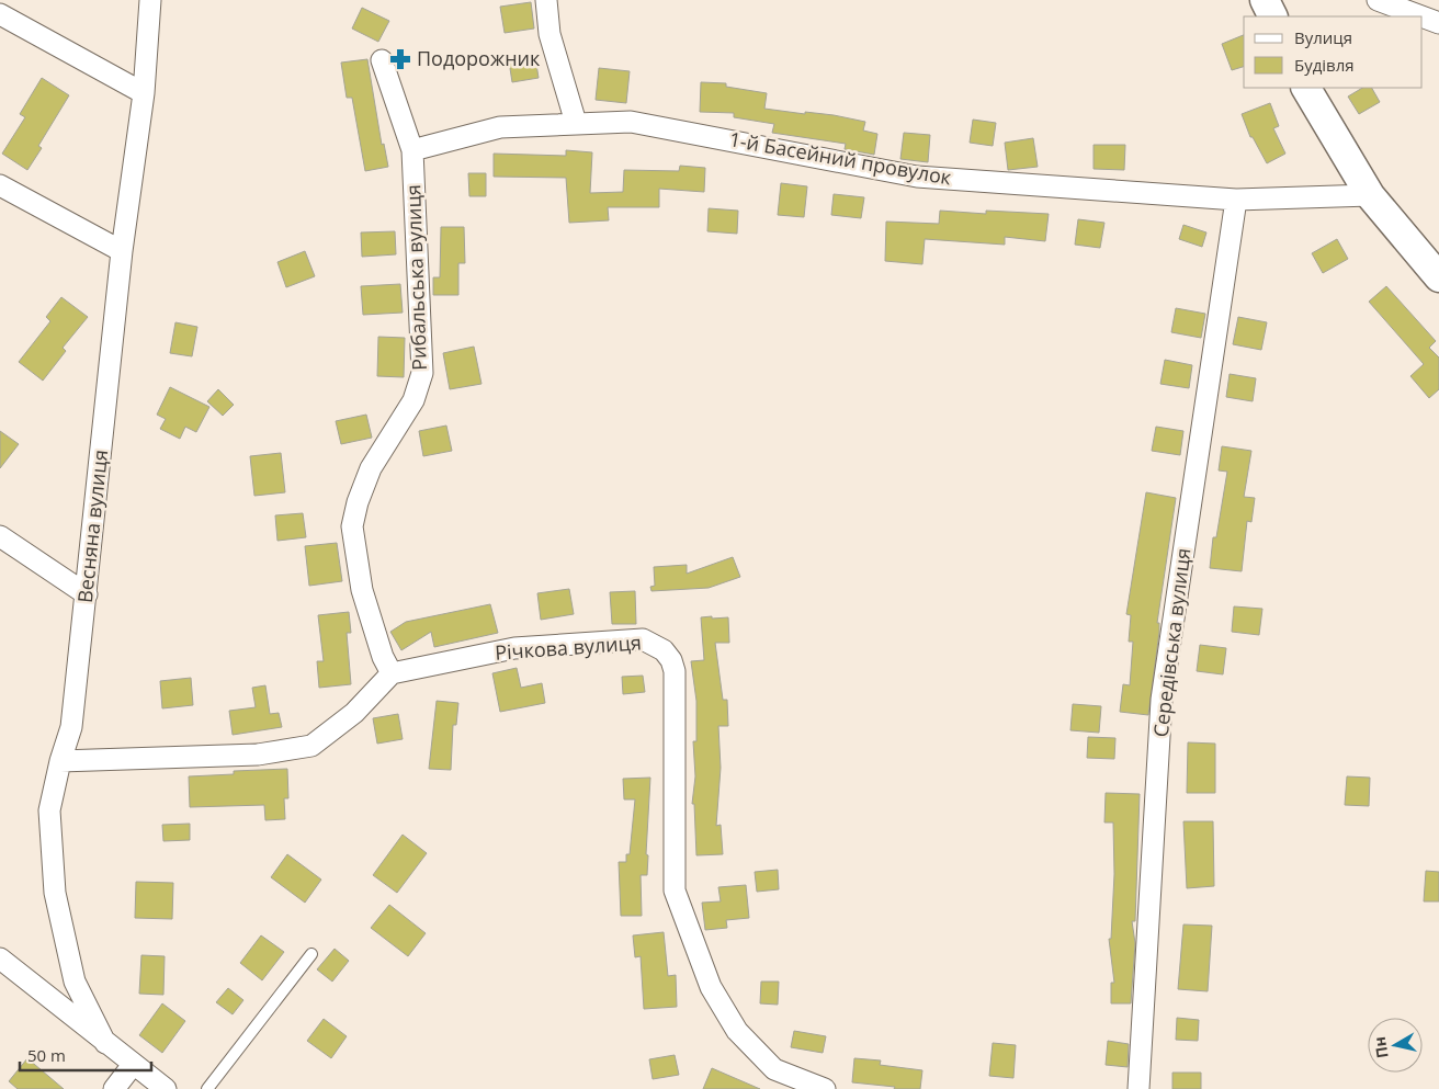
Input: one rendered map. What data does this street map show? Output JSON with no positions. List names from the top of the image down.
{
  "streets": {
    "street": [
      "1-й Басейний провулок",
      "Рибальська вулиця",
      "Весняна вулиця",
      "Середівська вулиця",
      "Річкова вулиця"
    ]
  },
  "crossings": [
    ["1-й Басейний провулок", "Рибальська вулиця"],
    ["1-й Басейний провулок", "Середівська вулиця"],
    ["Рибальська вулиця", "Річкова вулиця"]
  ],
  "places": {
    "pharmacy": ["Подорожник"]
  },
  "legend": ["Вулиця", "Будівля"],
  "scale_bar": "50 m",
  "north": "left"
}
